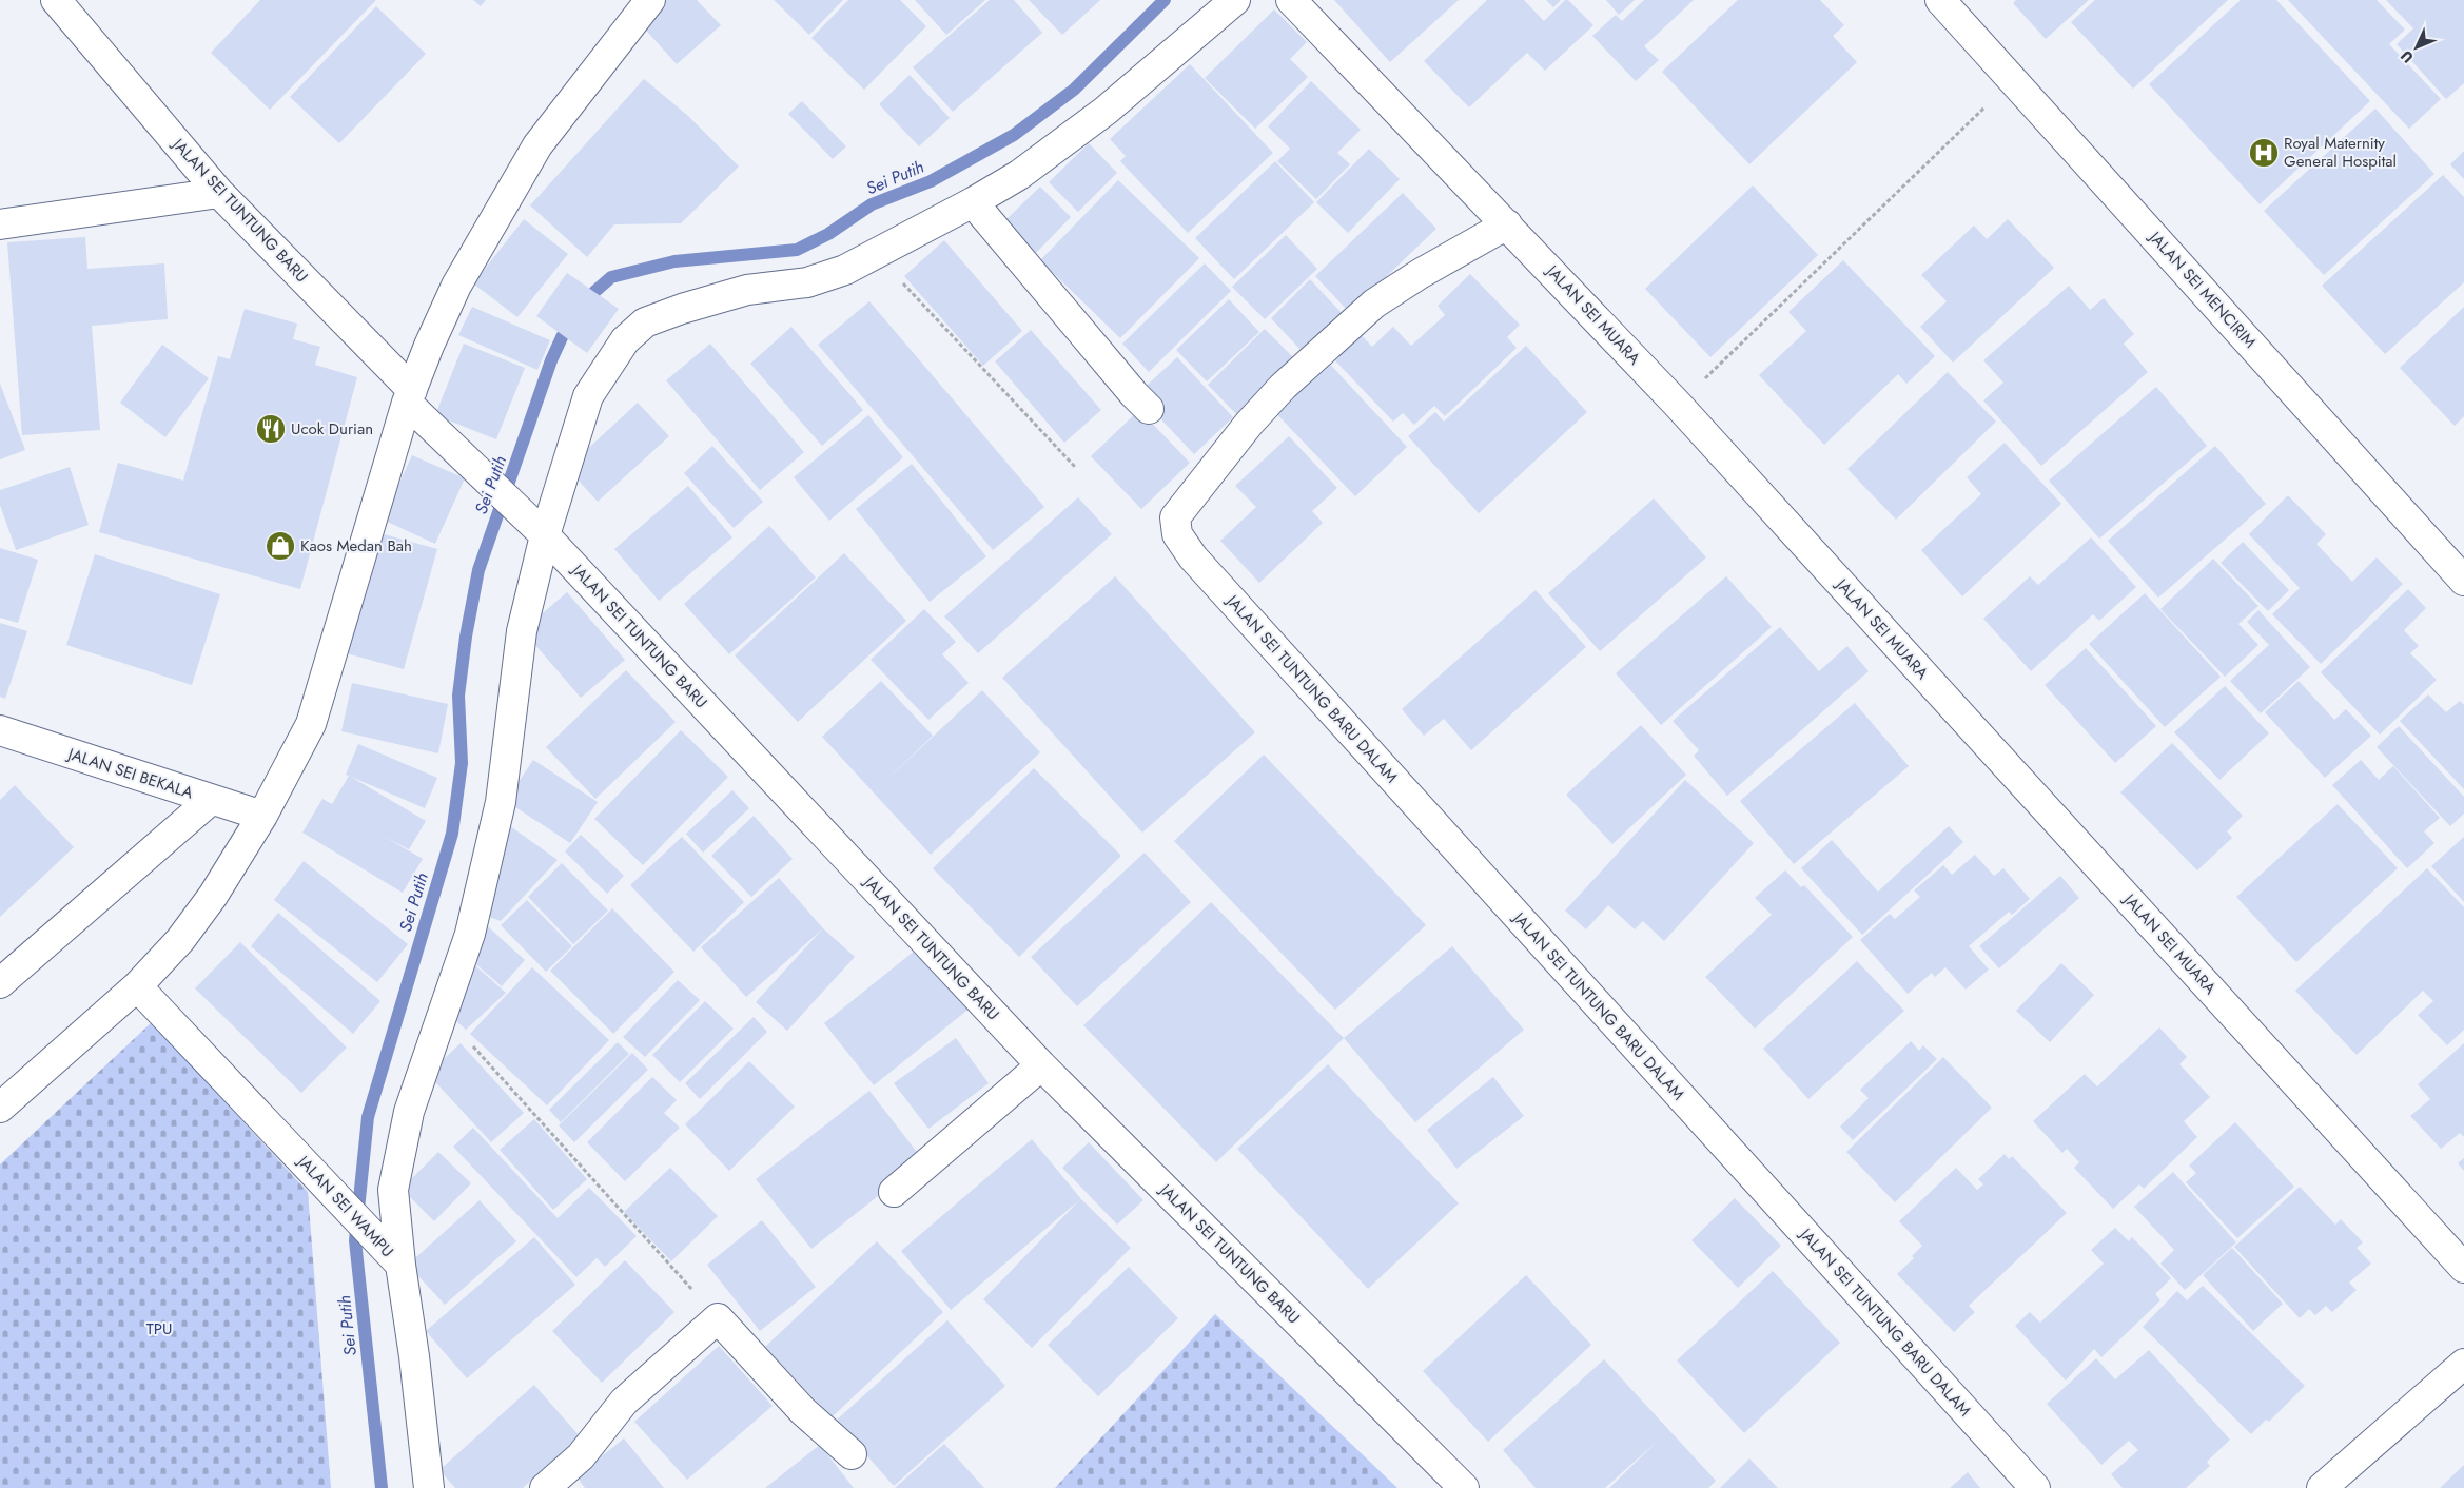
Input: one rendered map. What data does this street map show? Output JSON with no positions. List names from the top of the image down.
{
  "streets": {
    "street": [
      "JALAN SEI TUNTUNG BARU",
      "JALAN SEI MENCIRIM",
      "JALAN SEI MUARA",
      "JALAN SEI TUNTUNG BARU DALAM",
      "JALAN SEI BEKALA",
      "JALAN SEI WAMPU"
    ]
  },
  "crossings": [
    ["JALAN SEI MUARA", "JALAN SEI TUNTUNG BARU DALAM"]
  ],
  "water": ["Sei Putih"],
  "parks": ["TPU"],
  "places": {
    "hospital": ["Royal Maternity General Hospital"],
    "restaurant": ["Ucok Durian"],
    "shop": ["Kaos Medan Bah"]
  },
  "north": "bottom left"
}
